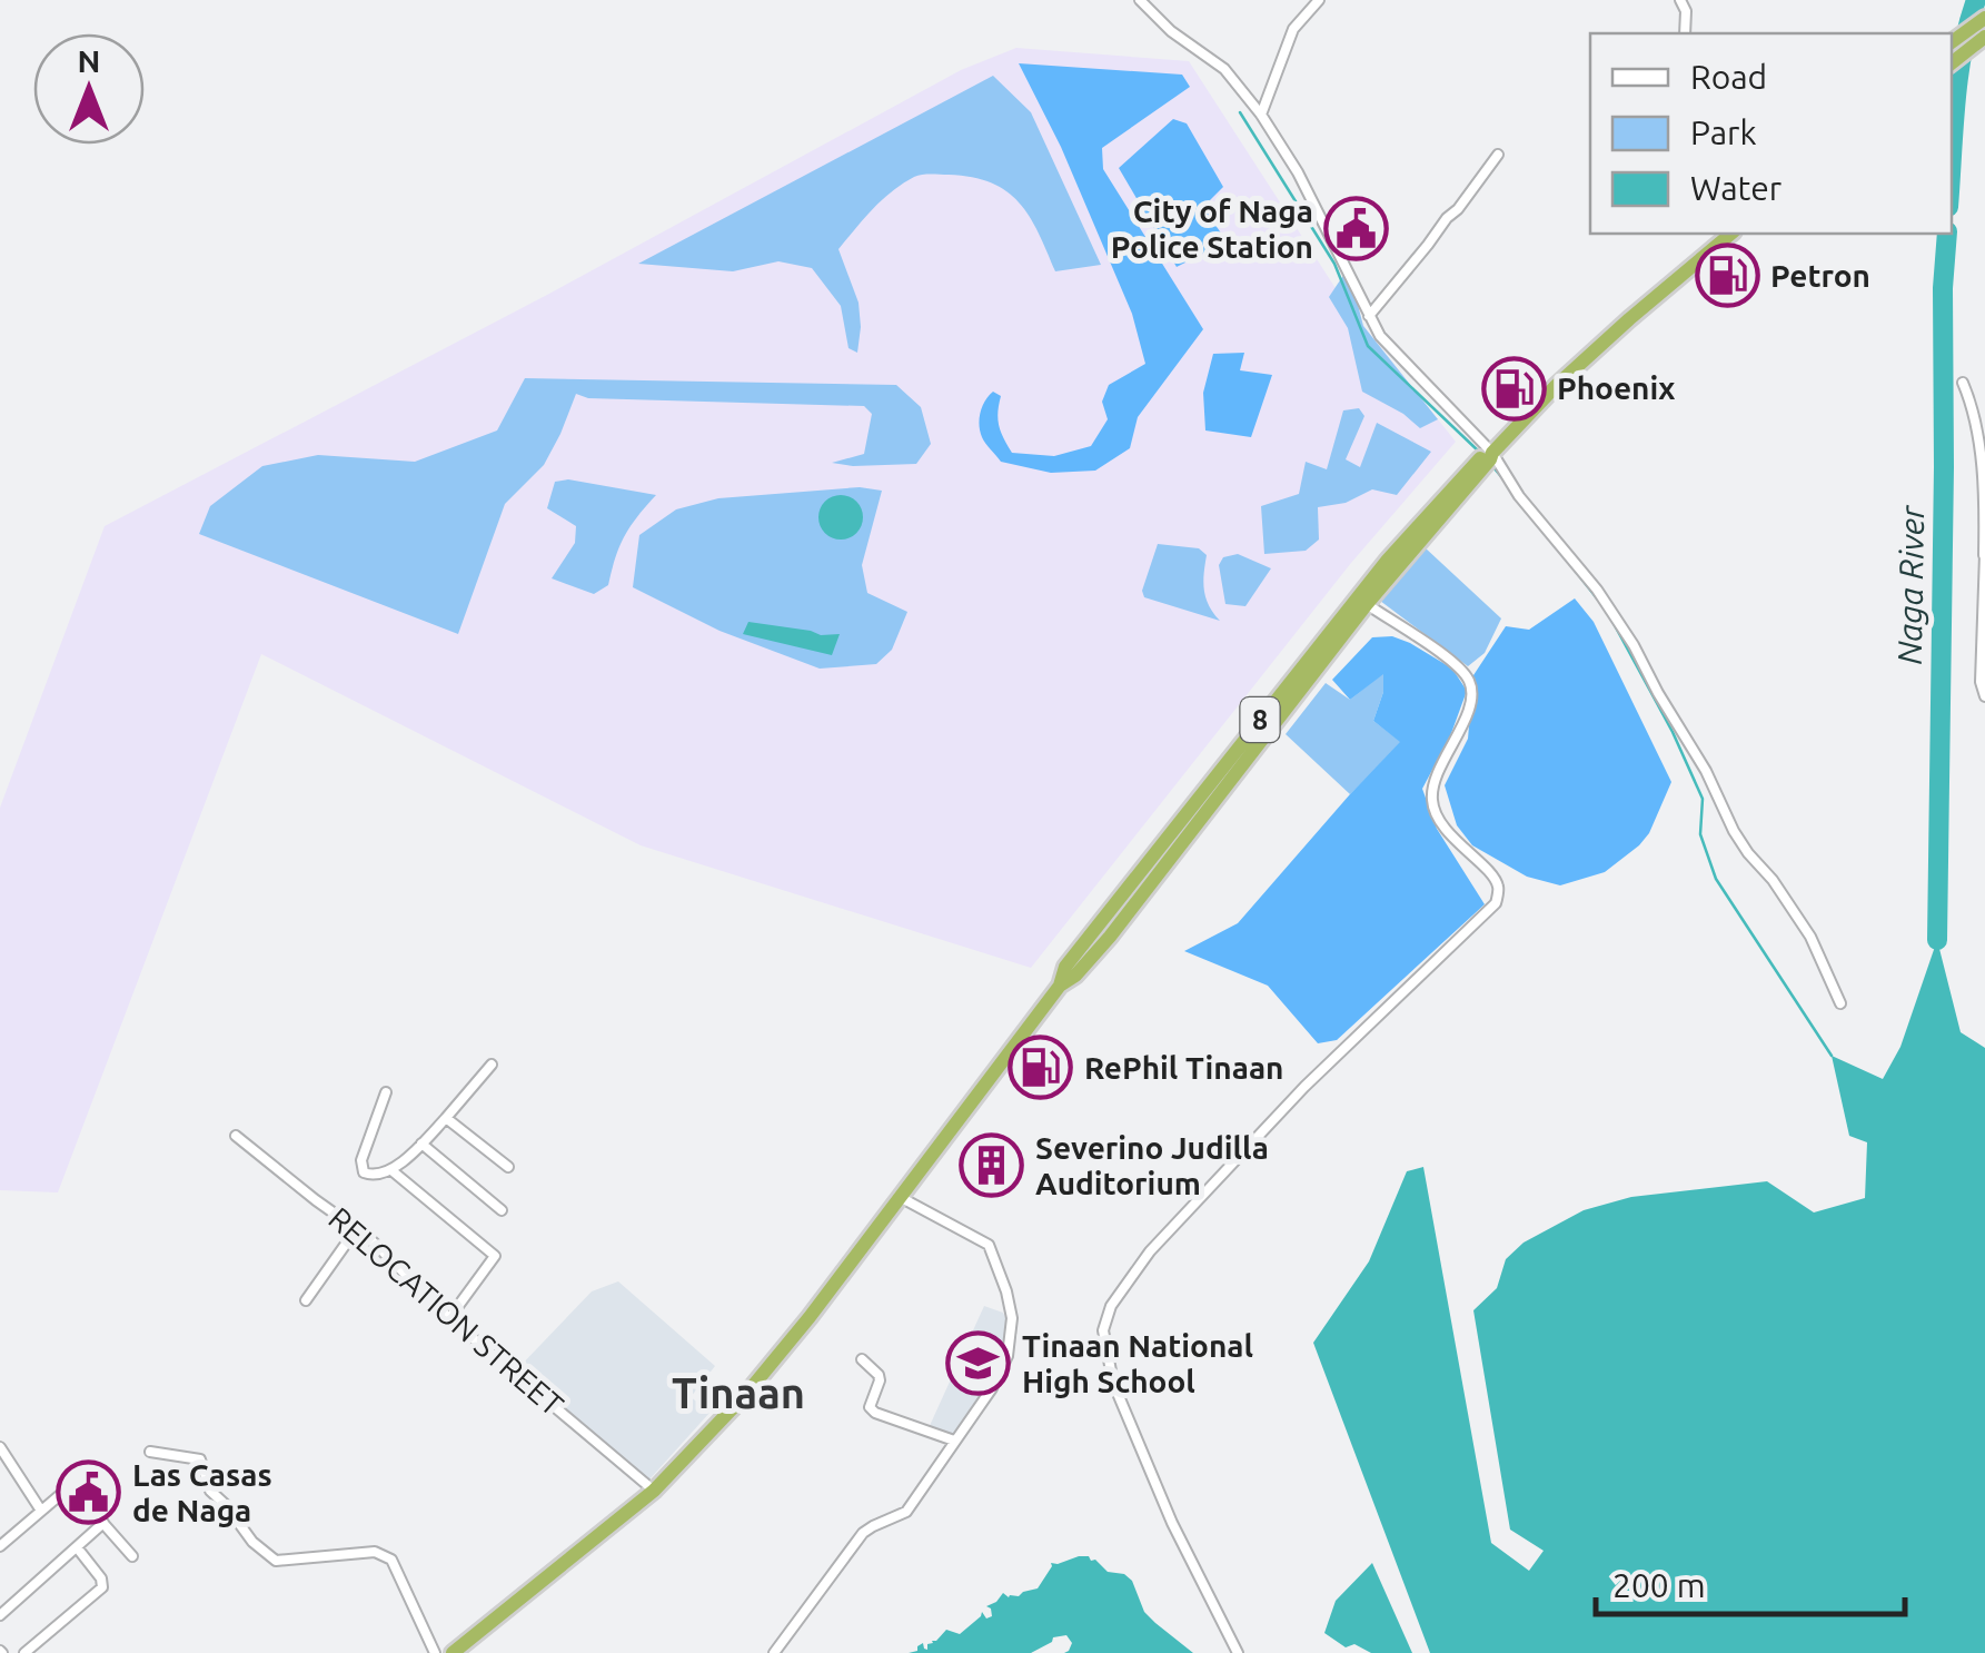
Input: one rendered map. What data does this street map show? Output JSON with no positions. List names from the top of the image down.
{
  "streets": {
    "highway": ["8"],
    "street": ["RELOCATION STREET"]
  },
  "crossings": [
    ["8", "RELOCATION STREET"]
  ],
  "districts": ["Tinaan"],
  "water": ["Naga River"],
  "places": {
    "public building": ["City of Naga Police Station", "Las Casas de Naga"],
    "fuel station": ["Petron", "Phoenix", "RePhil Tinaan"],
    "building": ["Severino Judilla Auditorium"],
    "school or university": ["Tinaan National High School"]
  },
  "legend": ["Road", "Park", "Water"],
  "scale_bar": "200 m",
  "north": "top"
}
